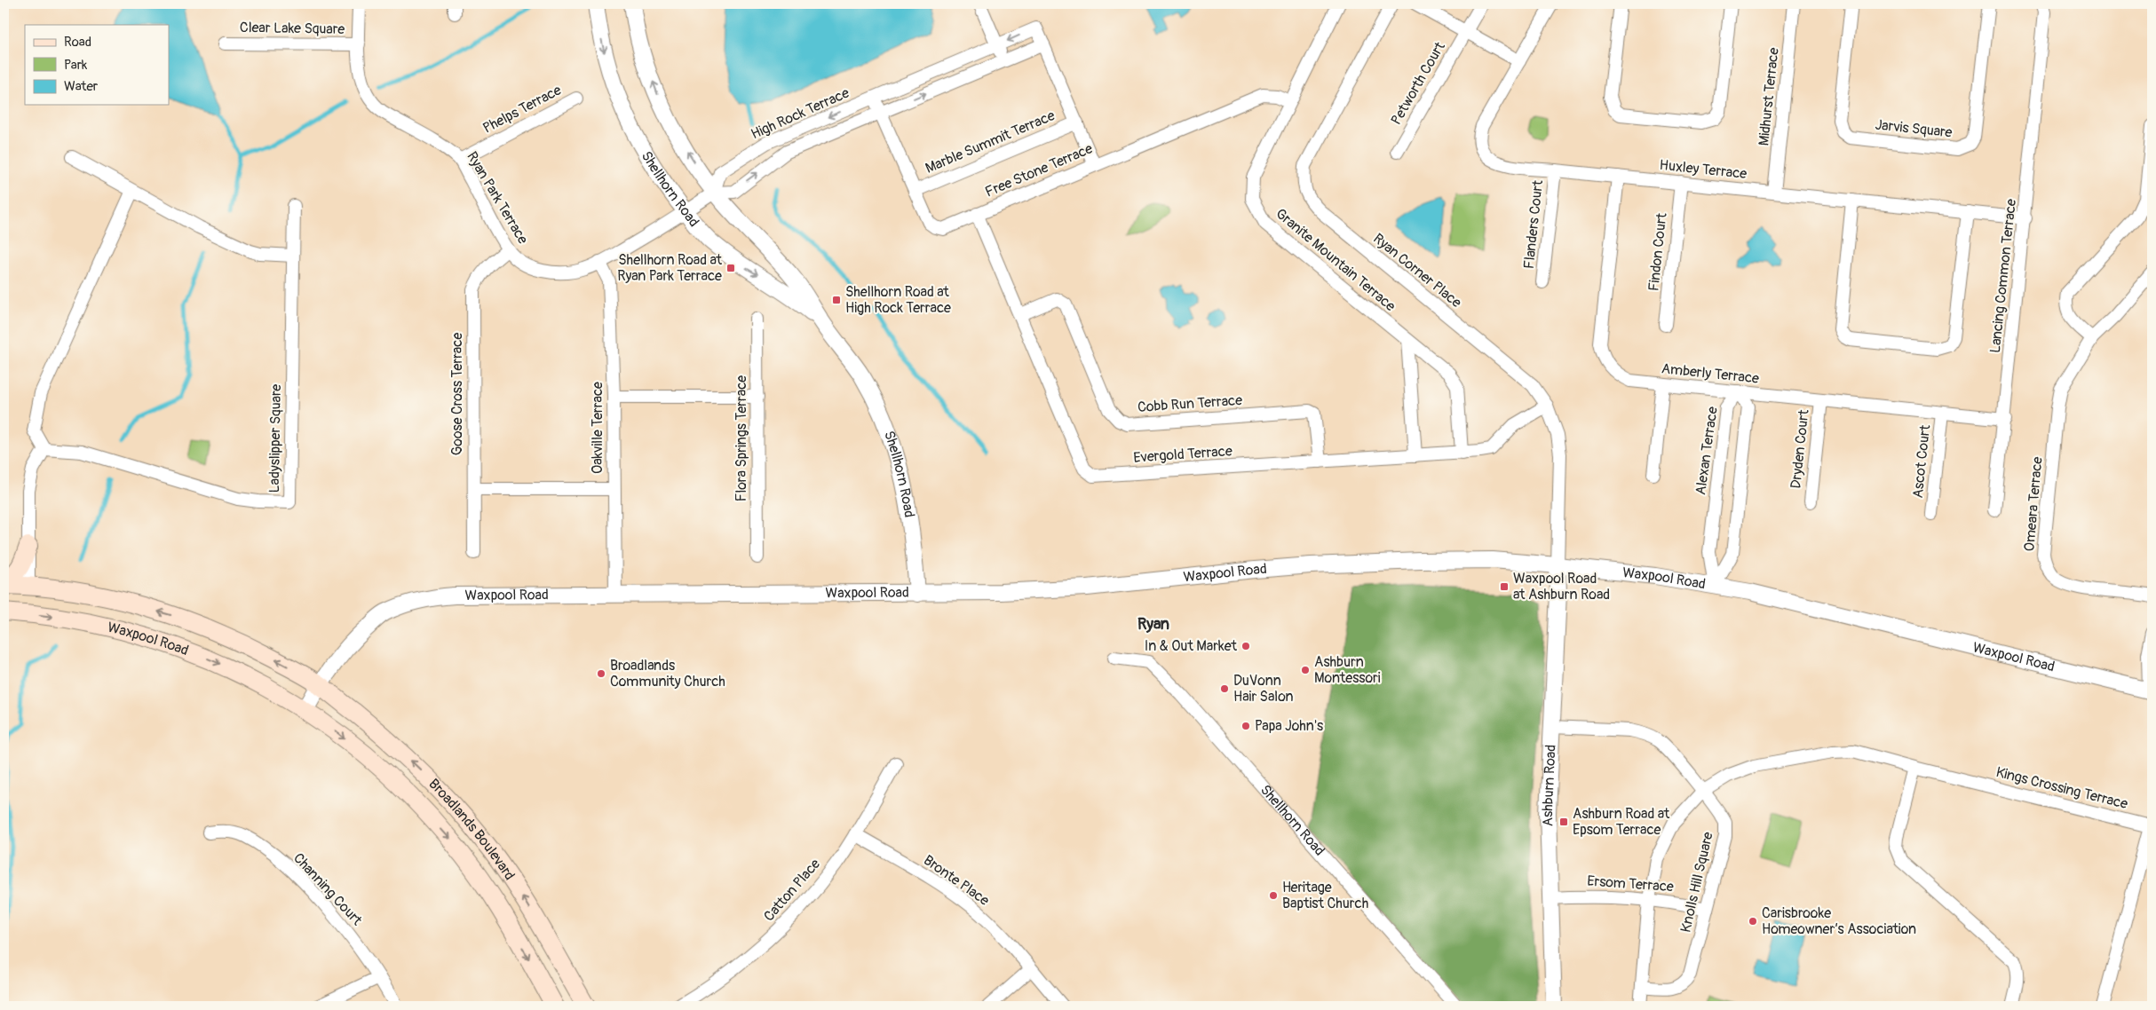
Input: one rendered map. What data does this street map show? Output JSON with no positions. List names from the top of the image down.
{
  "streets": {
    "main road": ["Waxpool Road", "Broadlands Boulevard"],
    "street": [
      "Clear Lake Square",
      "Petworth Court",
      "Midhurst Terrace",
      "Phelps Terrace",
      "High Rock Terrace",
      "Jarvis Square",
      "Marble Summit Terrace",
      "Huxley Terrace",
      "Free Stone Terrace",
      "Shellhorn Road",
      "Ryan Park Terrace",
      "Flanders Court",
      "Findon Court",
      "Granite Mountain Terrace",
      "Ryan Corner Place",
      "Lancing Common Terrace",
      "Amberly Terrace",
      "Goose Cross Terrace",
      "Cobb Run Terrace",
      "Oakville Terrace",
      "Ladyslipper Square",
      "Flora Springs Terrace",
      "Dryden Court",
      "Alexan Terrace",
      "Evergold Terrace",
      "Ascot Court",
      "Omeara Terrace",
      "Ashburn Road",
      "Kings Crossing Terrace",
      "Bronte Place",
      "Knolls Hill Square",
      "Ersom Terrace",
      "Channing Court",
      "Catton Place"
    ]
  },
  "crossings": [
    ["Clear Lake Square", "Ryan Park Terrace"],
    ["Midhurst Terrace", "Huxley Terrace"],
    ["Phelps Terrace", "Ryan Park Terrace"],
    ["High Rock Terrace", "Marble Summit Terrace"],
    ["High Rock Terrace", "Free Stone Terrace"],
    ["High Rock Terrace", "Shellhorn Road"],
    ["High Rock Terrace", "Ryan Park Terrace"],
    ["Marble Summit Terrace", "Free Stone Terrace"],
    ["Huxley Terrace", "Flanders Court"],
    ["Huxley Terrace", "Findon Court"],
    ["Huxley Terrace", "Lancing Common Terrace"],
    ["Huxley Terrace", "Amberly Terrace"],
    ["Free Stone Terrace", "Granite Mountain Terrace"],
    ["Free Stone Terrace", "Evergold Terrace"],
    ["Shellhorn Road", "Ryan Park Terrace"],
    ["Shellhorn Road", "Waxpool Road"],
    ["Ryan Park Terrace", "Goose Cross Terrace"],
    ["Ryan Park Terrace", "Oakville Terrace"],
    ["Granite Mountain Terrace", "Evergold Terrace"],
    ["Ryan Corner Place", "Evergold Terrace"],
    ["Ryan Corner Place", "Waxpool Road"],
    ["Ryan Corner Place", "Ashburn Road"],
    ["Lancing Common Terrace", "Amberly Terrace"],
    ["Amberly Terrace", "Dryden Court"],
    ["Amberly Terrace", "Alexan Terrace"],
    ["Amberly Terrace", "Ascot Court"],
    ["Cobb Run Terrace", "Evergold Terrace"],
    ["Oakville Terrace", "Waxpool Road"],
    ["Alexan Terrace", "Waxpool Road"],
    ["Waxpool Road", "Ashburn Road"],
    ["Waxpool Road", "Broadlands Boulevard"],
    ["Ashburn Road", "Knolls Hill Square"],
    ["Ashburn Road", "Ersom Terrace"],
    ["Kings Crossing Terrace", "Knolls Hill Square"],
    ["Kings Crossing Terrace", "Ersom Terrace"],
    ["Bronte Place", "Catton Place"],
    ["Knolls Hill Square", "Ersom Terrace"]
  ],
  "districts": ["Ryan"],
  "places": {
    "transit": [
      "Shellhorn Road at Ryan Park Terrace",
      "Shellhorn Road at High Rock Terrace",
      "Waxpool Road at Ashburn Road",
      "Ashburn Road at Epsom Terrace"
    ],
    "other": [
      "In & Out Market",
      "Ashburn Montessori",
      "Broadlands Community Church",
      "DuVonn Hair Salon",
      "Papa John's",
      "Heritage Baptist Church",
      "Carisbrooke Homeowner’s Association"
    ]
  },
  "legend": ["Road", "Park", "Water"]
}
